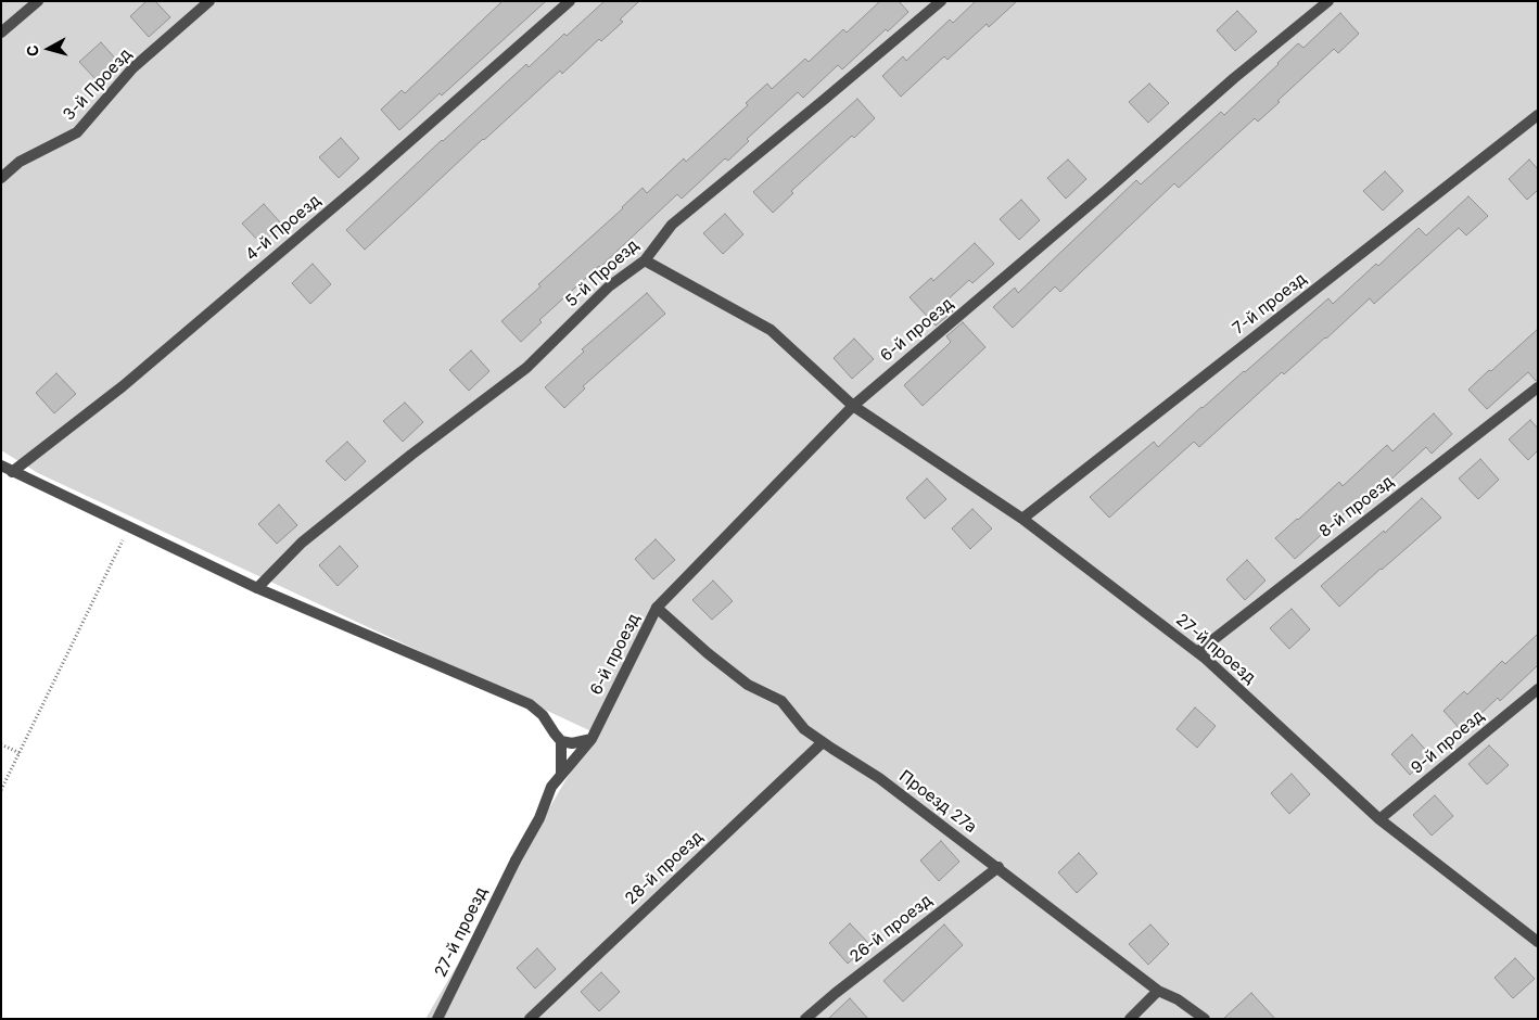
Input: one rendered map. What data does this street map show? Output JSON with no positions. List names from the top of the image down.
{
  "streets": {
    "street": [
      "3-й Проезд",
      "4-й Проезд",
      "5-й Проезд",
      "7-й проезд",
      "6-й проезд",
      "8-й проезд",
      "27-й проезд",
      "9-й проезд",
      "Проезд 27а",
      "28-й проезд",
      "26-й проезд"
    ]
  },
  "crossings": [
    ["5-й Проезд", "27-й проезд"],
    ["7-й проезд", "27-й проезд"],
    ["6-й проезд", "27-й проезд"],
    ["6-й проезд", "Проезд 27а"],
    ["8-й проезд", "27-й проезд"],
    ["27-й проезд", "9-й проезд"],
    ["Проезд 27а", "28-й проезд"],
    ["Проезд 27а", "26-й проезд"]
  ],
  "north": "left"
}
